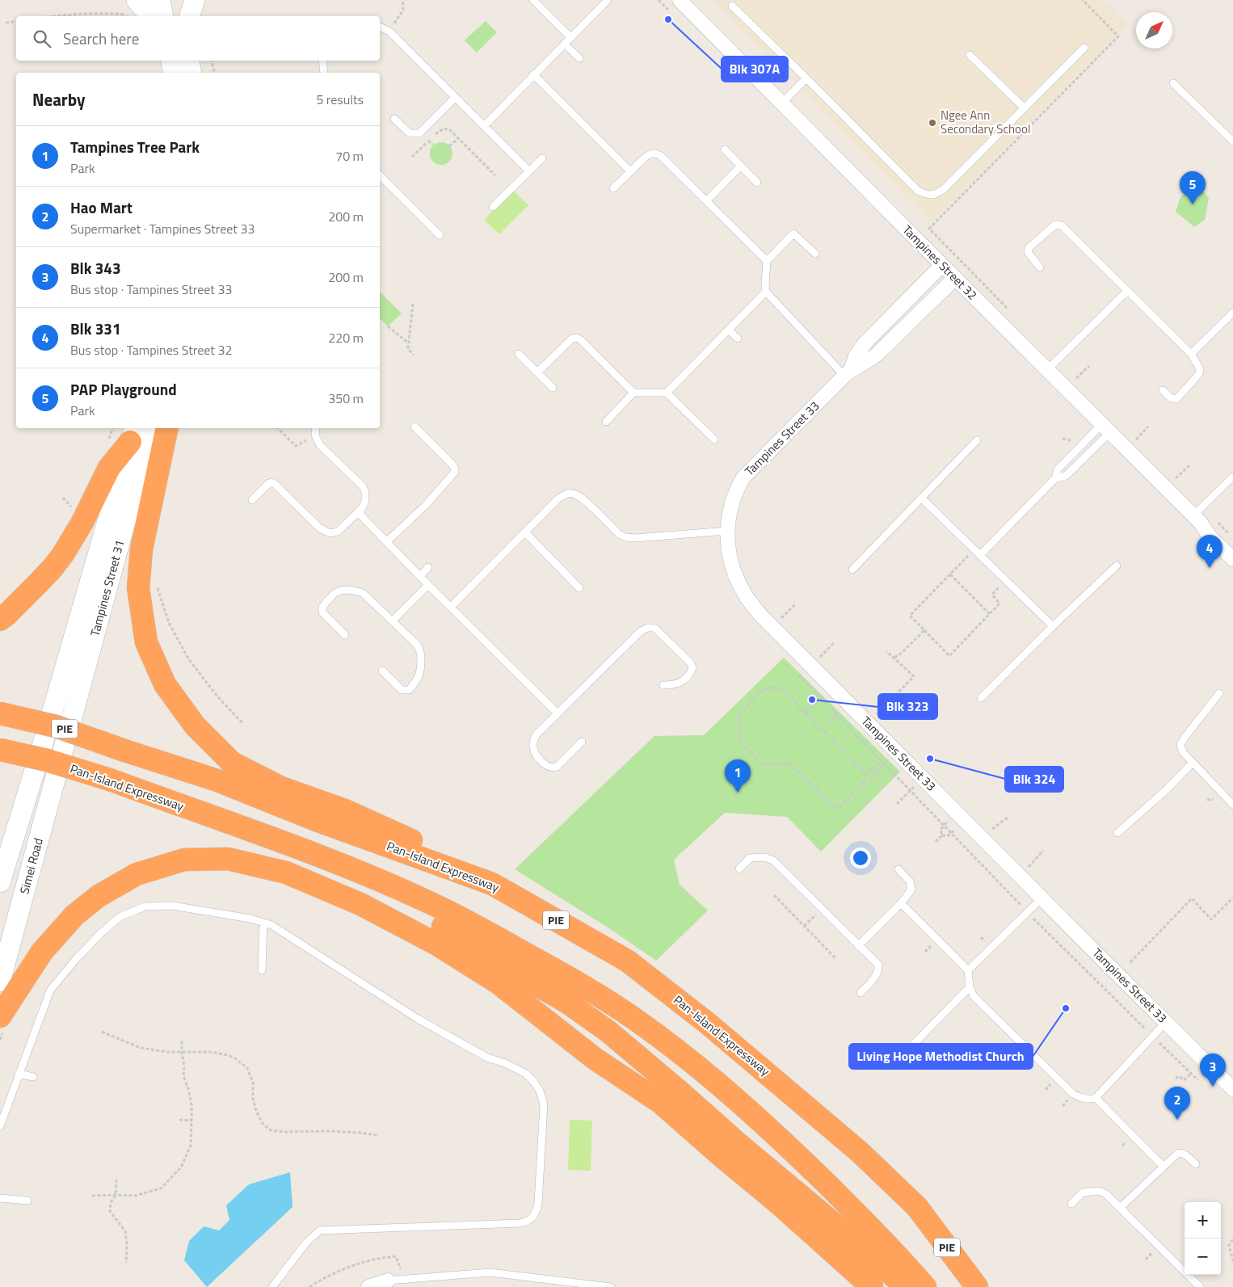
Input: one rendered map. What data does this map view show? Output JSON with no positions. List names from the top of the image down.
{
  "streets": {
    "highway": ["PIE", "Pan-Island Expressway"],
    "main road": ["Tampines Street 31", "Simei Road"],
    "street": ["Tampines Street 32", "Tampines Street 33"]
  },
  "crossings": [
    ["Tampines Street 32", "Tampines Street 33"],
    ["Tampines Street 31", "Simei Road"]
  ],
  "places": [
    "Blk 307A",
    "Ngee Ann Secondary School",
    "Blk 323",
    "Blk 324",
    "Living Hope Methodist Church"
  ],
  "north": "top right",
  "page": {
    "search": "Search here",
    "heading": ["Nearby", "5 results"],
    "list": [
      {
        "mark": "1",
        "name": "Tampines Tree Park",
        "note": "Park",
        "value": "70 m"
      },
      {
        "mark": "2",
        "name": "Hao Mart",
        "note": "Supermarket · Tampines Street 33",
        "value": "200 m"
      },
      {
        "mark": "3",
        "name": "Blk 343",
        "note": "Bus stop · Tampines Street 33",
        "value": "200 m"
      },
      {
        "mark": "4",
        "name": "Blk 331",
        "note": "Bus stop · Tampines Street 32",
        "value": "220 m"
      },
      {
        "mark": "5",
        "name": "PAP Playground",
        "note": "Park",
        "value": "350 m"
      }
    ],
    "pins": [
      "5",
      "4",
      "1",
      "3",
      "2"
    ],
    "map_buttons": ["+", "−"]
  }
}
